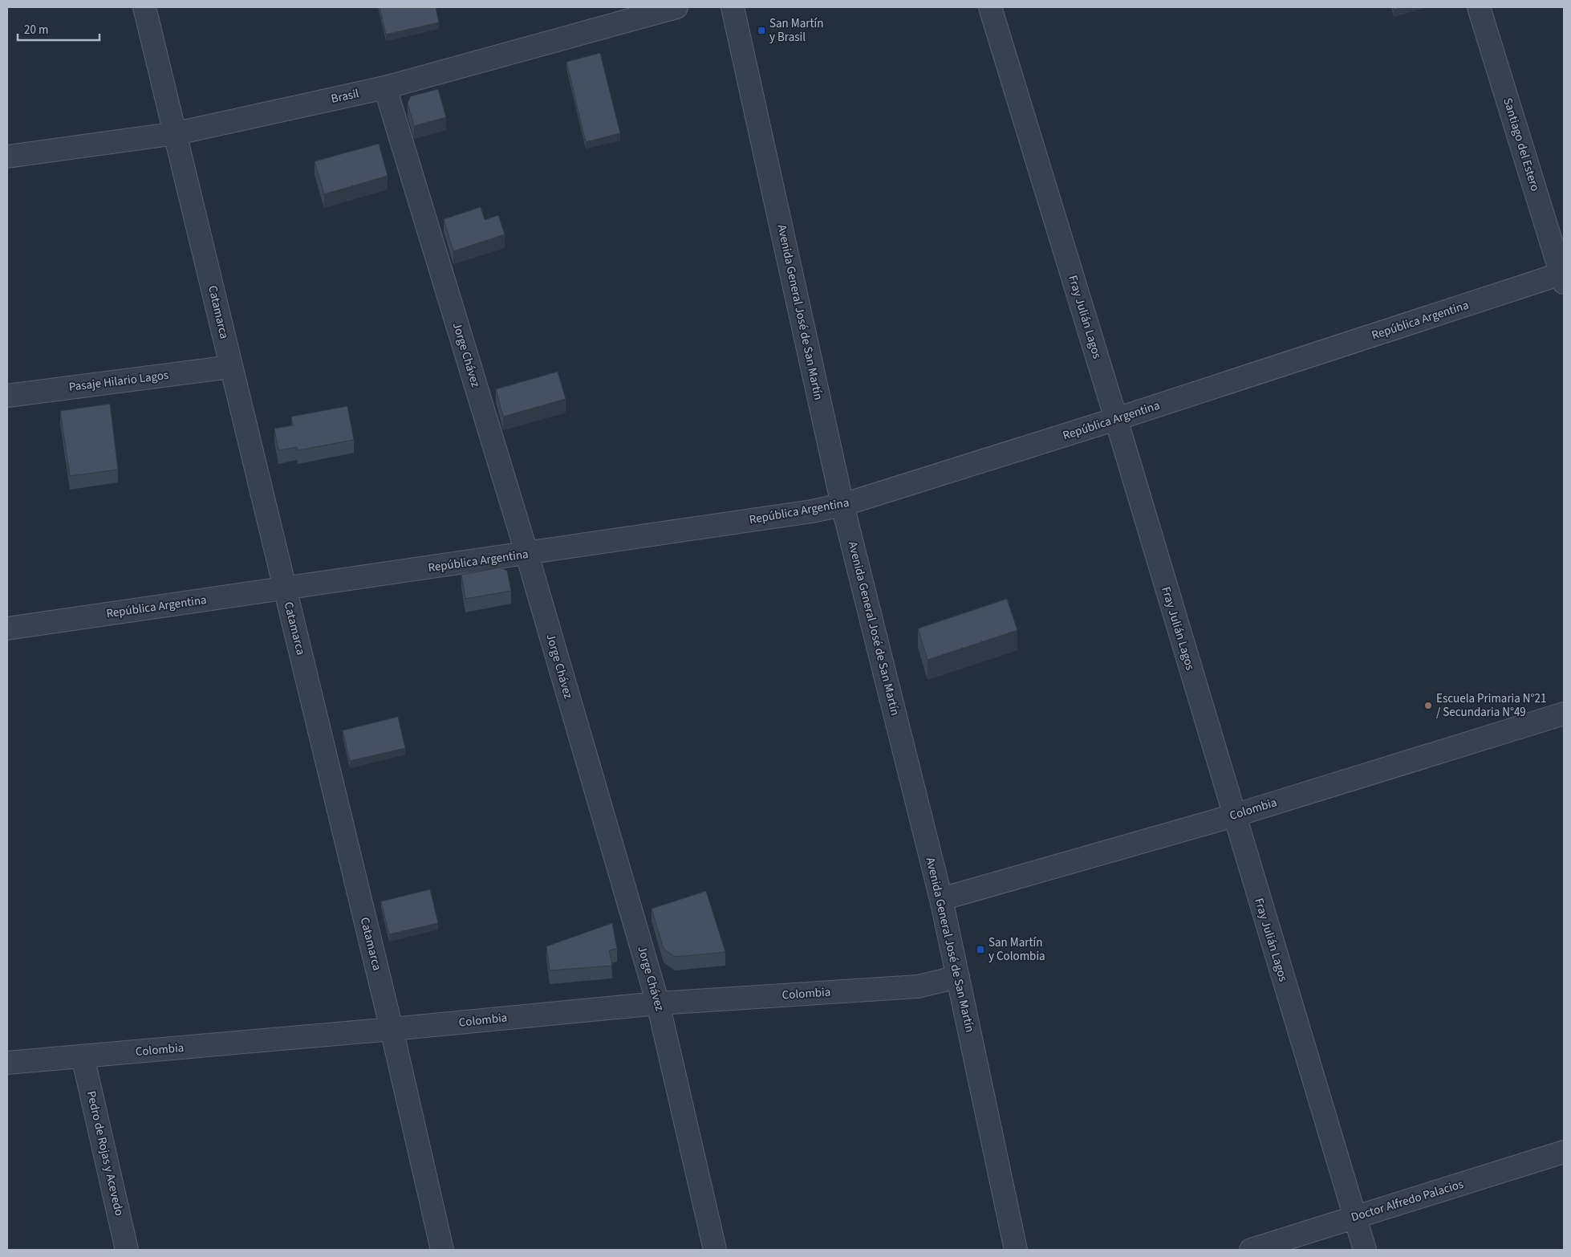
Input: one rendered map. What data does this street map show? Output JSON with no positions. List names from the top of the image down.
{
  "streets": {
    "street": [
      "Brasil",
      "Santiago del Estero",
      "Catamarca",
      "Avenida General José de San Martín",
      "Fray Julián Lagos",
      "República Argentina",
      "Jorge Chávez",
      "Pasaje Hilario Lagos",
      "Colombia",
      "Pedro de Rojas y Acevedo",
      "Doctor Alfredo Palacios"
    ]
  },
  "crossings": [
    ["Brasil", "Catamarca"],
    ["Brasil", "Jorge Chávez"],
    ["Santiago del Estero", "República Argentina"],
    ["Catamarca", "República Argentina"],
    ["Catamarca", "Pasaje Hilario Lagos"],
    ["Catamarca", "Colombia"],
    ["Avenida General José de San Martín", "República Argentina"],
    ["Avenida General José de San Martín", "Colombia"],
    ["Fray Julián Lagos", "República Argentina"],
    ["Fray Julián Lagos", "Colombia"],
    ["Fray Julián Lagos", "Doctor Alfredo Palacios"],
    ["República Argentina", "Jorge Chávez"],
    ["Jorge Chávez", "Colombia"],
    ["Colombia", "Pedro de Rojas y Acevedo"]
  ],
  "places": {
    "transit": ["San Martín y Brasil", "San Martín y Colombia"],
    "other": ["Escuela Primaria N°21 / Secundaria N°49"]
  },
  "scale_bar": "20 m"
}
